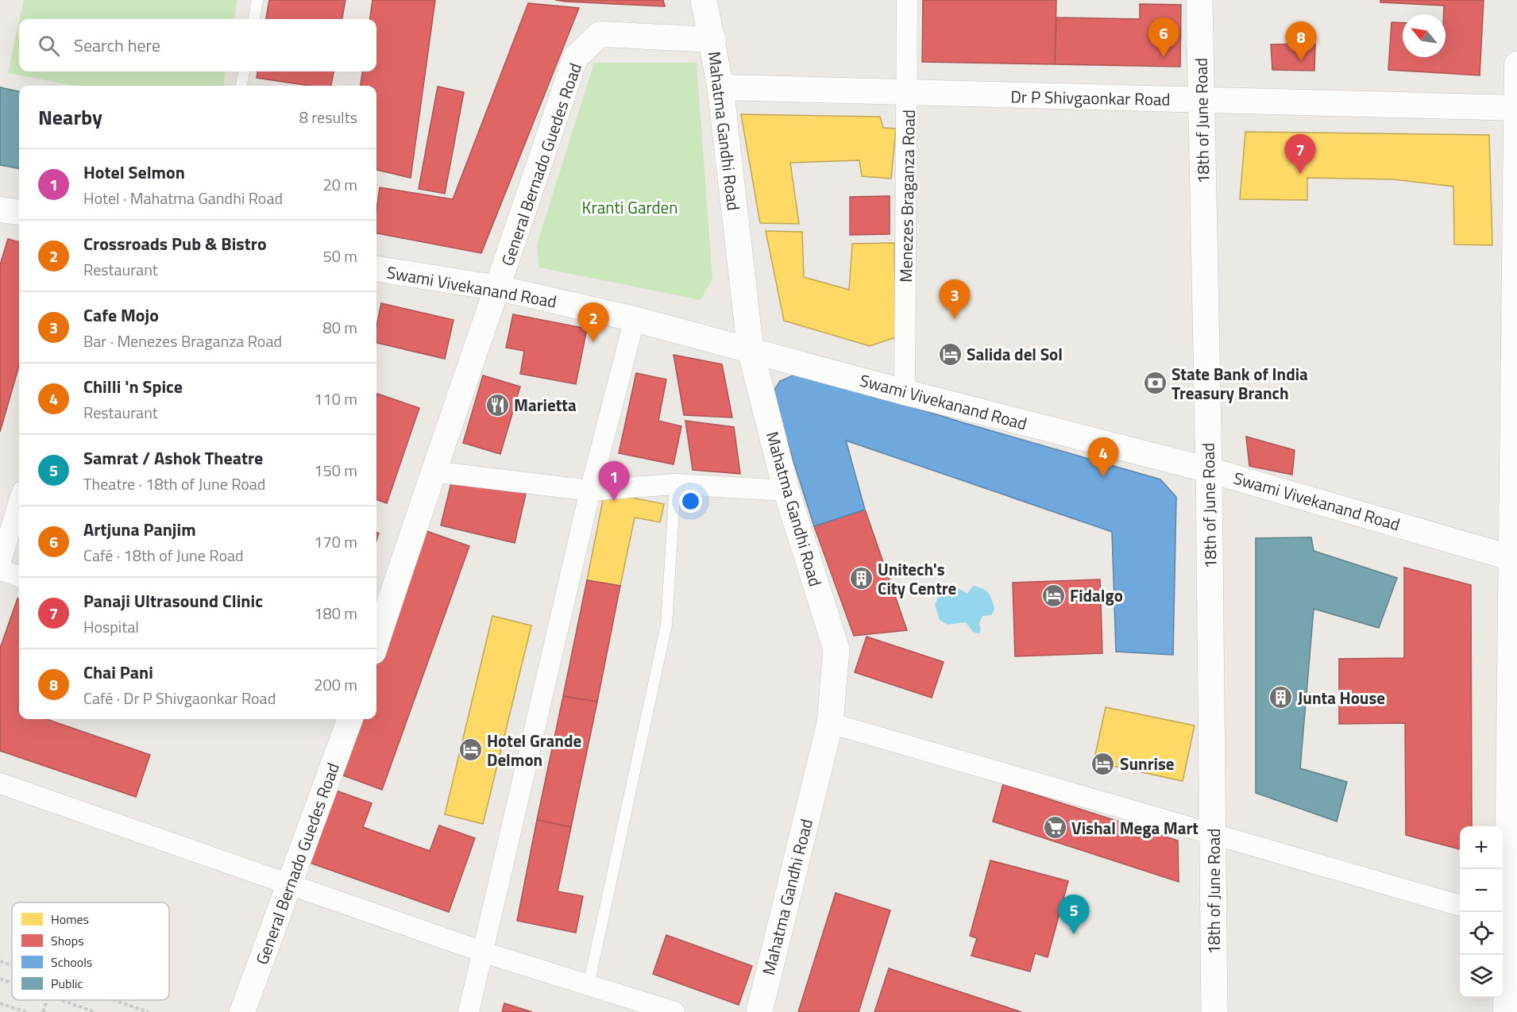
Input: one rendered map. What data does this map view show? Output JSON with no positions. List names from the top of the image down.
{
  "streets": {
    "main road": ["18th of June Road", "Mahatma Gandhi Road"],
    "street": [
      "Dr P Shivgaonkar Road",
      "General Bernado Guedes Road",
      "Menezes Braganza Road",
      "Swami Vivekanand Road"
    ]
  },
  "crossings": [
    ["Dr P Shivgaonkar Road", "18th of June Road"],
    ["Dr P Shivgaonkar Road", "Mahatma Gandhi Road"],
    ["Dr P Shivgaonkar Road", "Menezes Braganza Road"],
    ["18th of June Road", "Swami Vivekanand Road"],
    ["Mahatma Gandhi Road", "General Bernado Guedes Road"],
    ["Mahatma Gandhi Road", "Swami Vivekanand Road"],
    ["General Bernado Guedes Road", "Swami Vivekanand Road"],
    ["Menezes Braganza Road", "Swami Vivekanand Road"]
  ],
  "parks": ["Kranti Garden"],
  "places": {
    "hotel": [
      "Salida del Sol",
      "Fidalgo",
      "Hotel Grande Delmon",
      "Sunrise"
    ],
    "bank": ["State Bank of India Treasury Branch"],
    "restaurant": ["Marietta"],
    "building": ["Unitech's City Centre", "Junta House"],
    "supermarket": ["Vishal Mega Mart"]
  },
  "legend": [
    "Homes",
    "Shops",
    "Schools",
    "Public"
  ],
  "north": "top left",
  "page": {
    "pins": [
      "6",
      "8",
      "7",
      "3",
      "2",
      "4",
      "1",
      "5"
    ],
    "search": "Search here",
    "heading": ["Nearby", "8 results"],
    "list": [
      {
        "mark": "1",
        "name": "Hotel Selmon",
        "note": "Hotel · Mahatma Gandhi Road",
        "value": "20 m"
      },
      {
        "mark": "2",
        "name": "Crossroads Pub & Bistro",
        "note": "Restaurant",
        "value": "50 m"
      },
      {
        "mark": "3",
        "name": "Cafe Mojo",
        "note": "Bar · Menezes Braganza Road",
        "value": "80 m"
      },
      {
        "mark": "4",
        "name": "Chilli 'n Spice",
        "note": "Restaurant",
        "value": "110 m"
      },
      {
        "mark": "5",
        "name": "Samrat / Ashok Theatre",
        "note": "Theatre · 18th of June Road",
        "value": "150 m"
      },
      {
        "mark": "6",
        "name": "Artjuna Panjim",
        "note": "Café · 18th of June Road",
        "value": "170 m"
      },
      {
        "mark": "7",
        "name": "Panaji Ultrasound Clinic",
        "note": "Hospital",
        "value": "180 m"
      },
      {
        "mark": "8",
        "name": "Chai Pani",
        "note": "Café · Dr P Shivgaonkar Road",
        "value": "200 m"
      }
    ],
    "map_buttons": ["+", "−"]
  }
}
